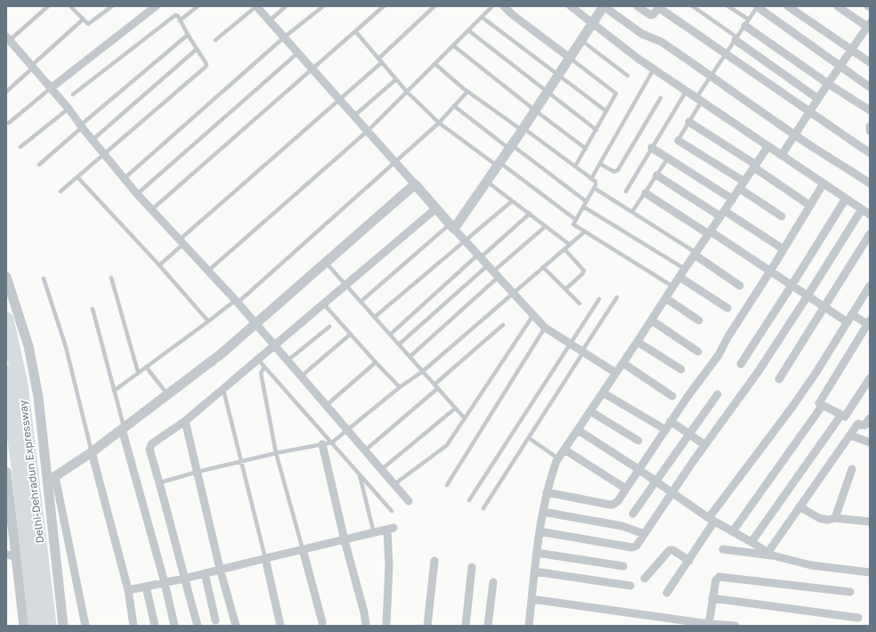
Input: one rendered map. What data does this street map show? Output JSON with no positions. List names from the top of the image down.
{
  "streets": {
    "highway": ["Delhi-Dehradun Expressway"]
  }
}
